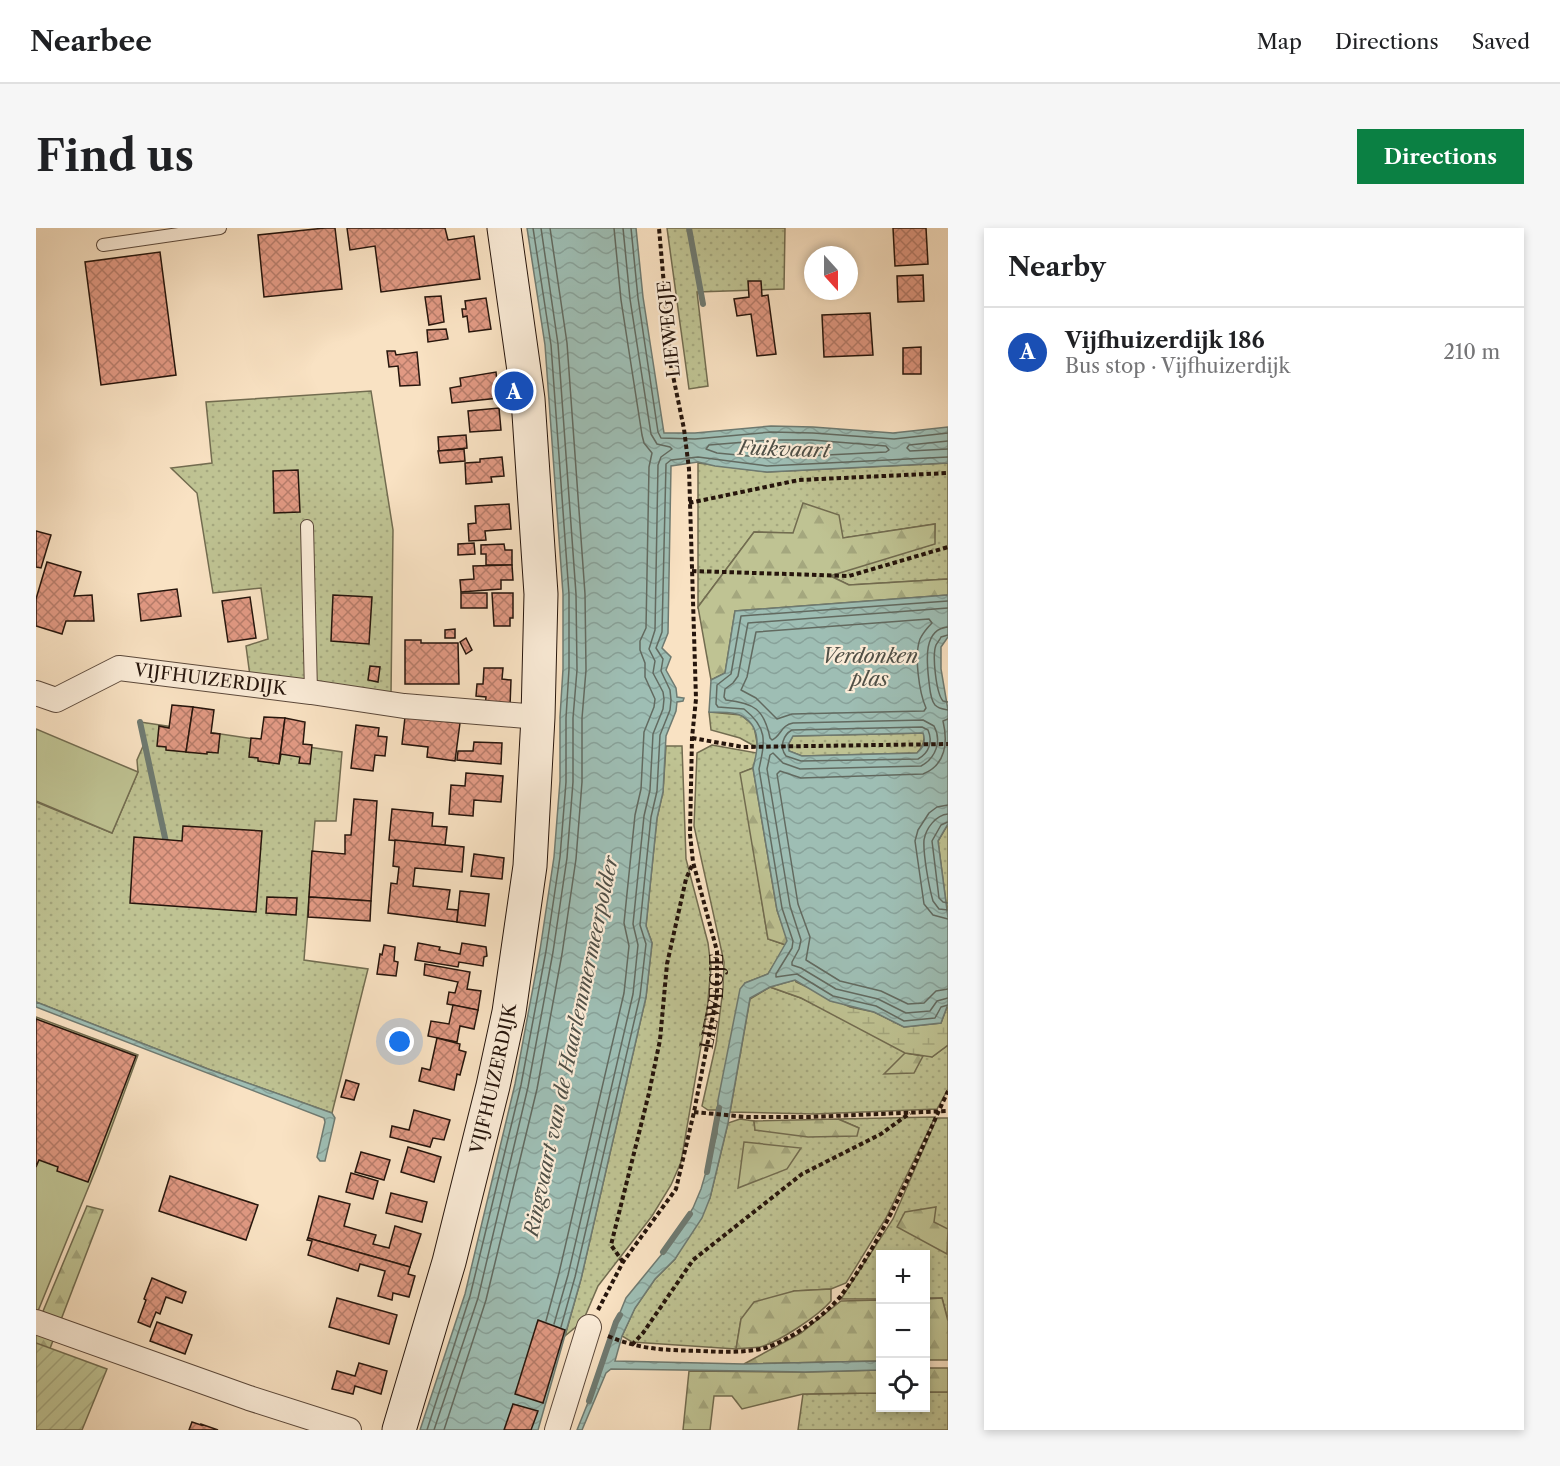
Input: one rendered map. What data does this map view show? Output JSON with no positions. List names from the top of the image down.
{
  "streets": {
    "street": ["VIJFHUIZERDIJK"],
    "path": ["LIEWEGJE"]
  },
  "water": ["Fuikvaart", "Verdonken plas", "Ringvaart van de Haarlemmermeerpolder"],
  "north": "bottom",
  "page": {
    "header": "Nearbee",
    "nav": ["Map", "Directions", "Saved"],
    "buttons": "Directions",
    "title": "Find us",
    "heading": "Nearby",
    "list": [
      {
        "mark": "A",
        "name": "Vijfhuizerdijk 186",
        "note": "Bus stop · Vijfhuizerdijk",
        "value": "210 m"
      }
    ],
    "pins": "A",
    "map_buttons": ["+", "−"]
  }
}
